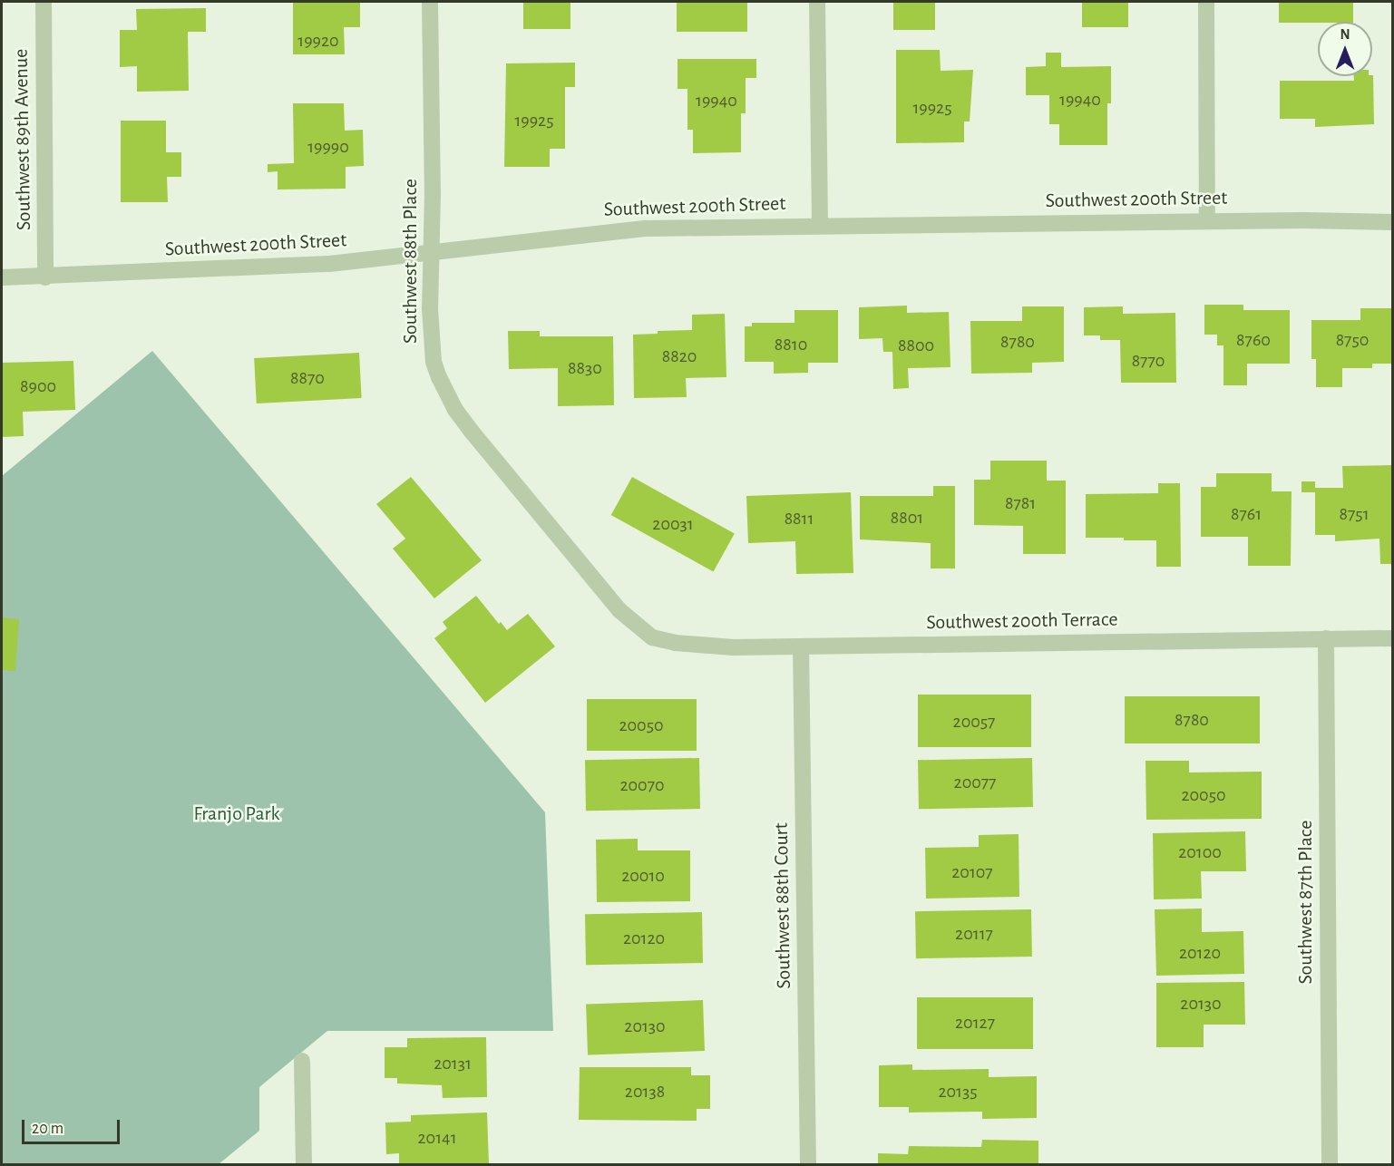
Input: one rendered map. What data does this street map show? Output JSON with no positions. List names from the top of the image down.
{
  "streets": {
    "street": [
      "Southwest 89th Avenue",
      "Southwest 200th Street",
      "Southwest 88th Place",
      "Southwest 200th Terrace",
      "Southwest 87th Place",
      "Southwest 88th Court"
    ]
  },
  "crossings": [
    ["Southwest 89th Avenue", "Southwest 200th Street"],
    ["Southwest 200th Street", "Southwest 88th Place"],
    ["Southwest 88th Place", "Southwest 200th Terrace"],
    ["Southwest 200th Terrace", "Southwest 87th Place"],
    ["Southwest 200th Terrace", "Southwest 88th Court"]
  ],
  "parks": ["Franjo Park"],
  "house_numbers": [
    "19920",
    "19940",
    "19940",
    "19925",
    "19925",
    "19990",
    "8760",
    "8750",
    "8780",
    "8810",
    "8800",
    "8820",
    "8770",
    "8830",
    "8870",
    "8900",
    "8781",
    "8761",
    "8751",
    "8801",
    "8811",
    "20031",
    "8780",
    "20057",
    "20050",
    "20077",
    "20070",
    "20050",
    "20100",
    "20107",
    "20010",
    "20117",
    "20120",
    "20120",
    "20130",
    "20127",
    "20130",
    "20131",
    "20138",
    "20135",
    "20141"
  ],
  "scale_bar": "20 m",
  "north": "top"
}
